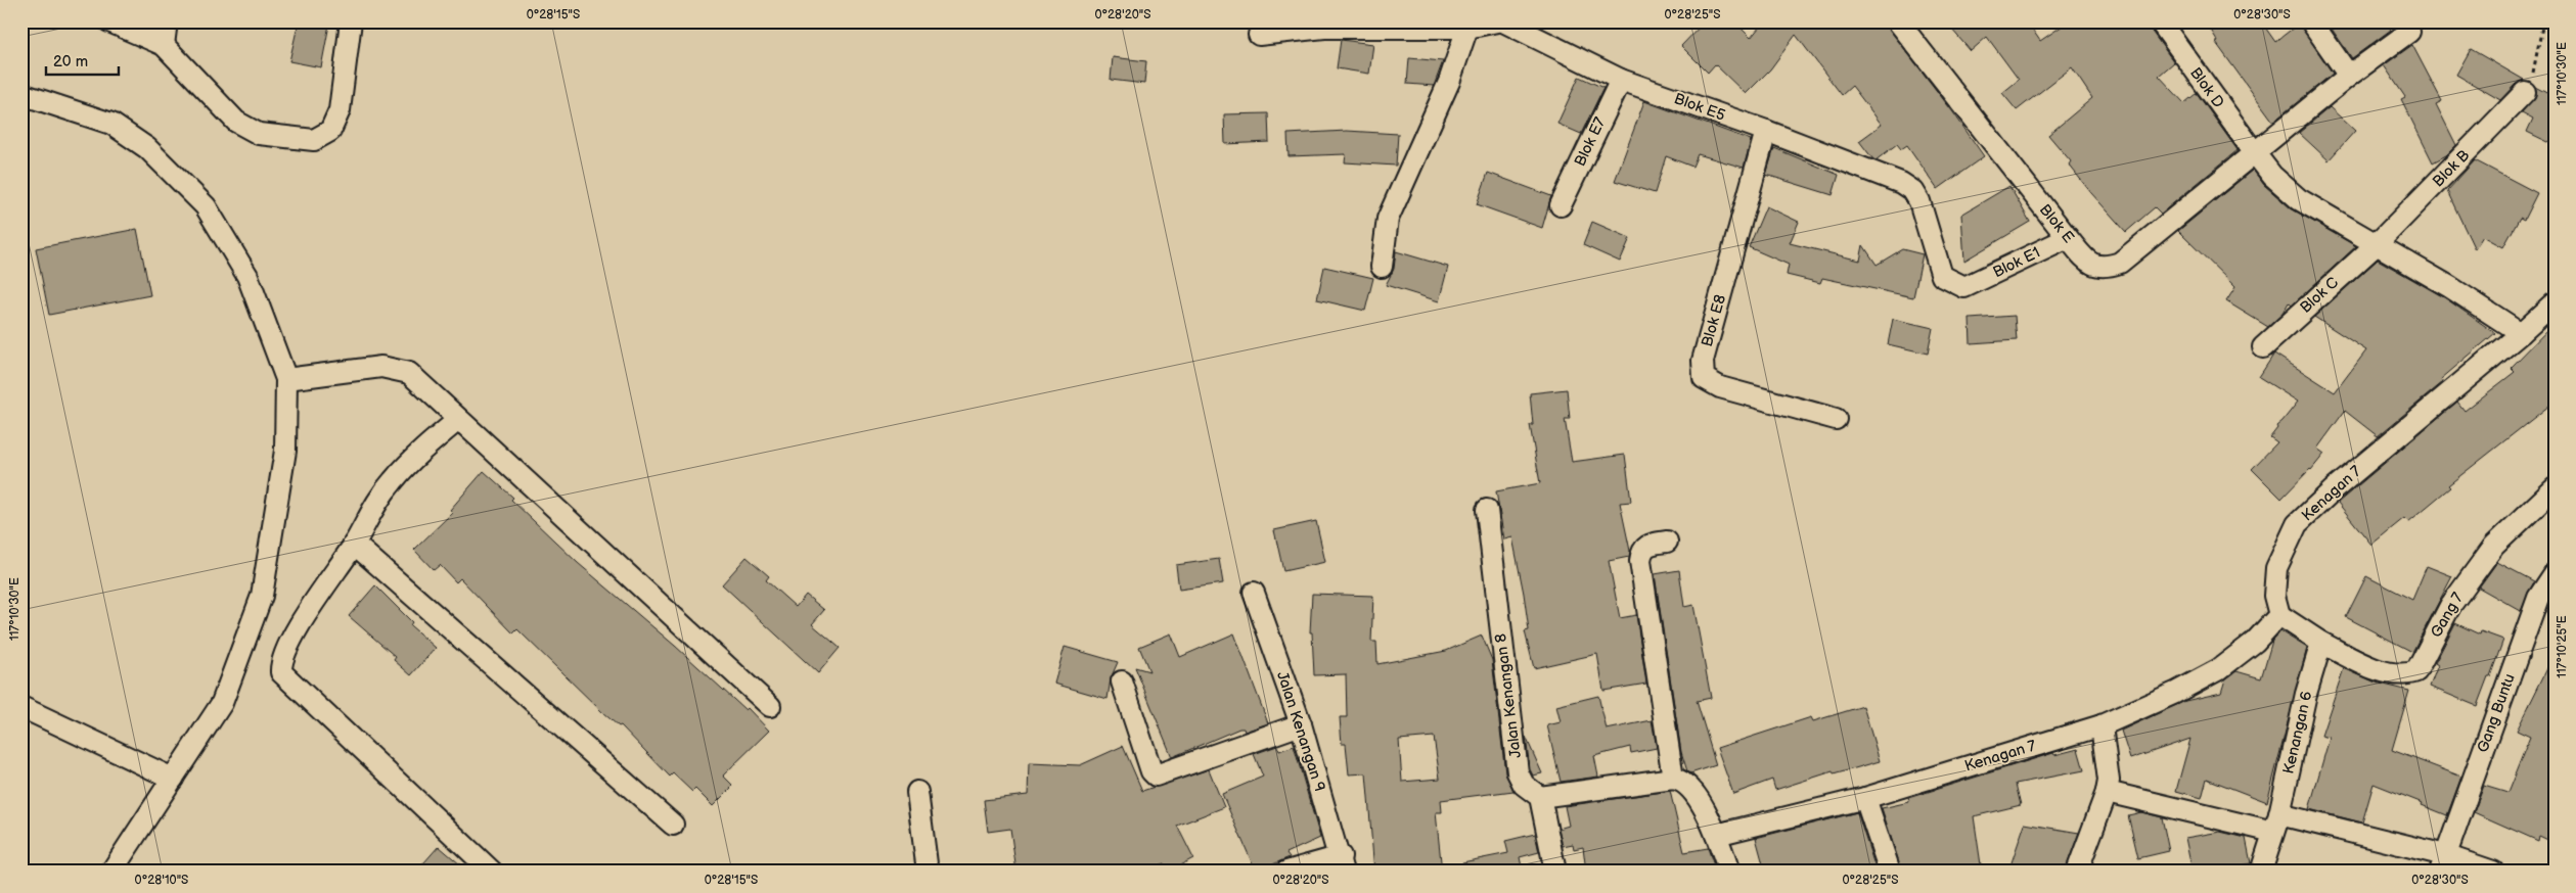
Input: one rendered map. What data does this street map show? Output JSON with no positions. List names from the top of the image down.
{
  "streets": {
    "street": [
      "Blok D",
      "Blok E5",
      "Blok E7",
      "Blok B",
      "Blok E",
      "Blok E1",
      "Blok C",
      "Blok E8",
      "Kenagan 7",
      "Gang 7",
      "Jalan Kenangan 8",
      "Gang Buntu",
      "Jalan Kenangan 9",
      "Kenangan 6"
    ]
  },
  "crossings": [
    ["Blok D", "Blok E"],
    ["Blok E5", "Blok E7"],
    ["Blok E5", "Blok E1"],
    ["Blok E5", "Blok E8"],
    ["Blok B", "Blok C"],
    ["Blok E", "Blok E1"],
    ["Gang 7", "Kenangan 6"]
  ],
  "scale_bar": "20 m",
  "coordinates": [
    "0°28'15\"S",
    "0°28'20\"S",
    "0°28'25\"S",
    "0°28'30\"S",
    "117°10'30\"E",
    "117°10'25\"E",
    "0°28'10\"S"
  ]
}
